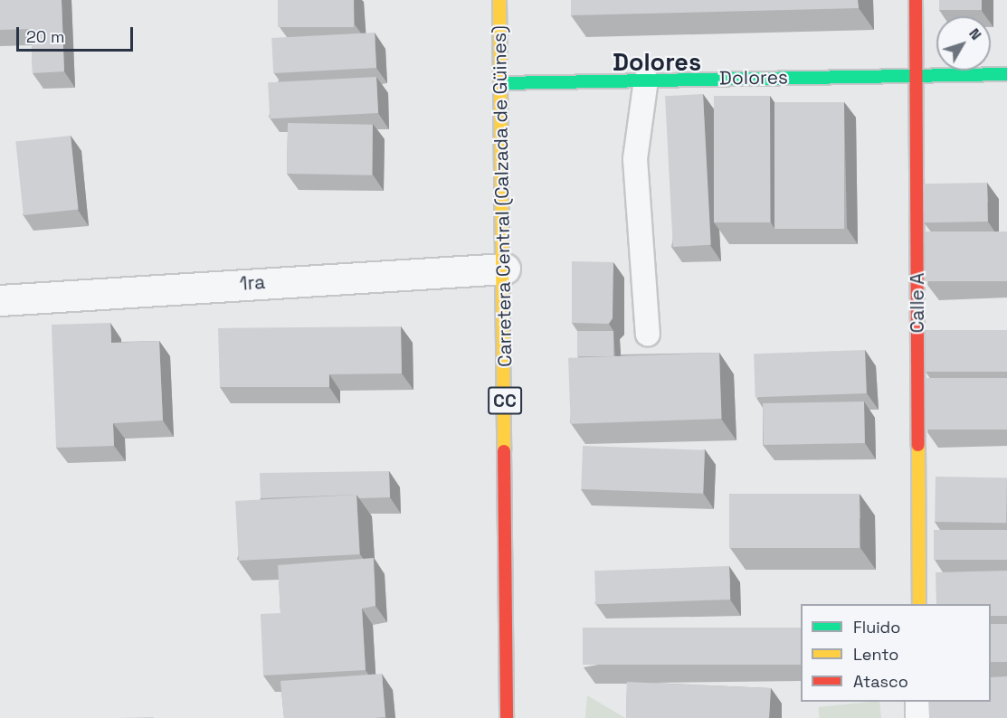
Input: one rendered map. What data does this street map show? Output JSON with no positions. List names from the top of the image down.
{
  "streets": {
    "street": [
      "Dolores",
      "Carretera Central (Calzada de Güines)",
      "1ra",
      "Calle A",
      "CC"
    ]
  },
  "crossings": [
    ["Dolores", "Carretera Central (Calzada de Güines)"],
    ["Dolores", "Calle A"],
    ["Carretera Central (Calzada de Güines)", "1ra"]
  ],
  "districts": ["Dolores"],
  "legend": ["Fluido", "Lento", "Atasco"],
  "scale_bar": "20 m",
  "north": "top right"
}
